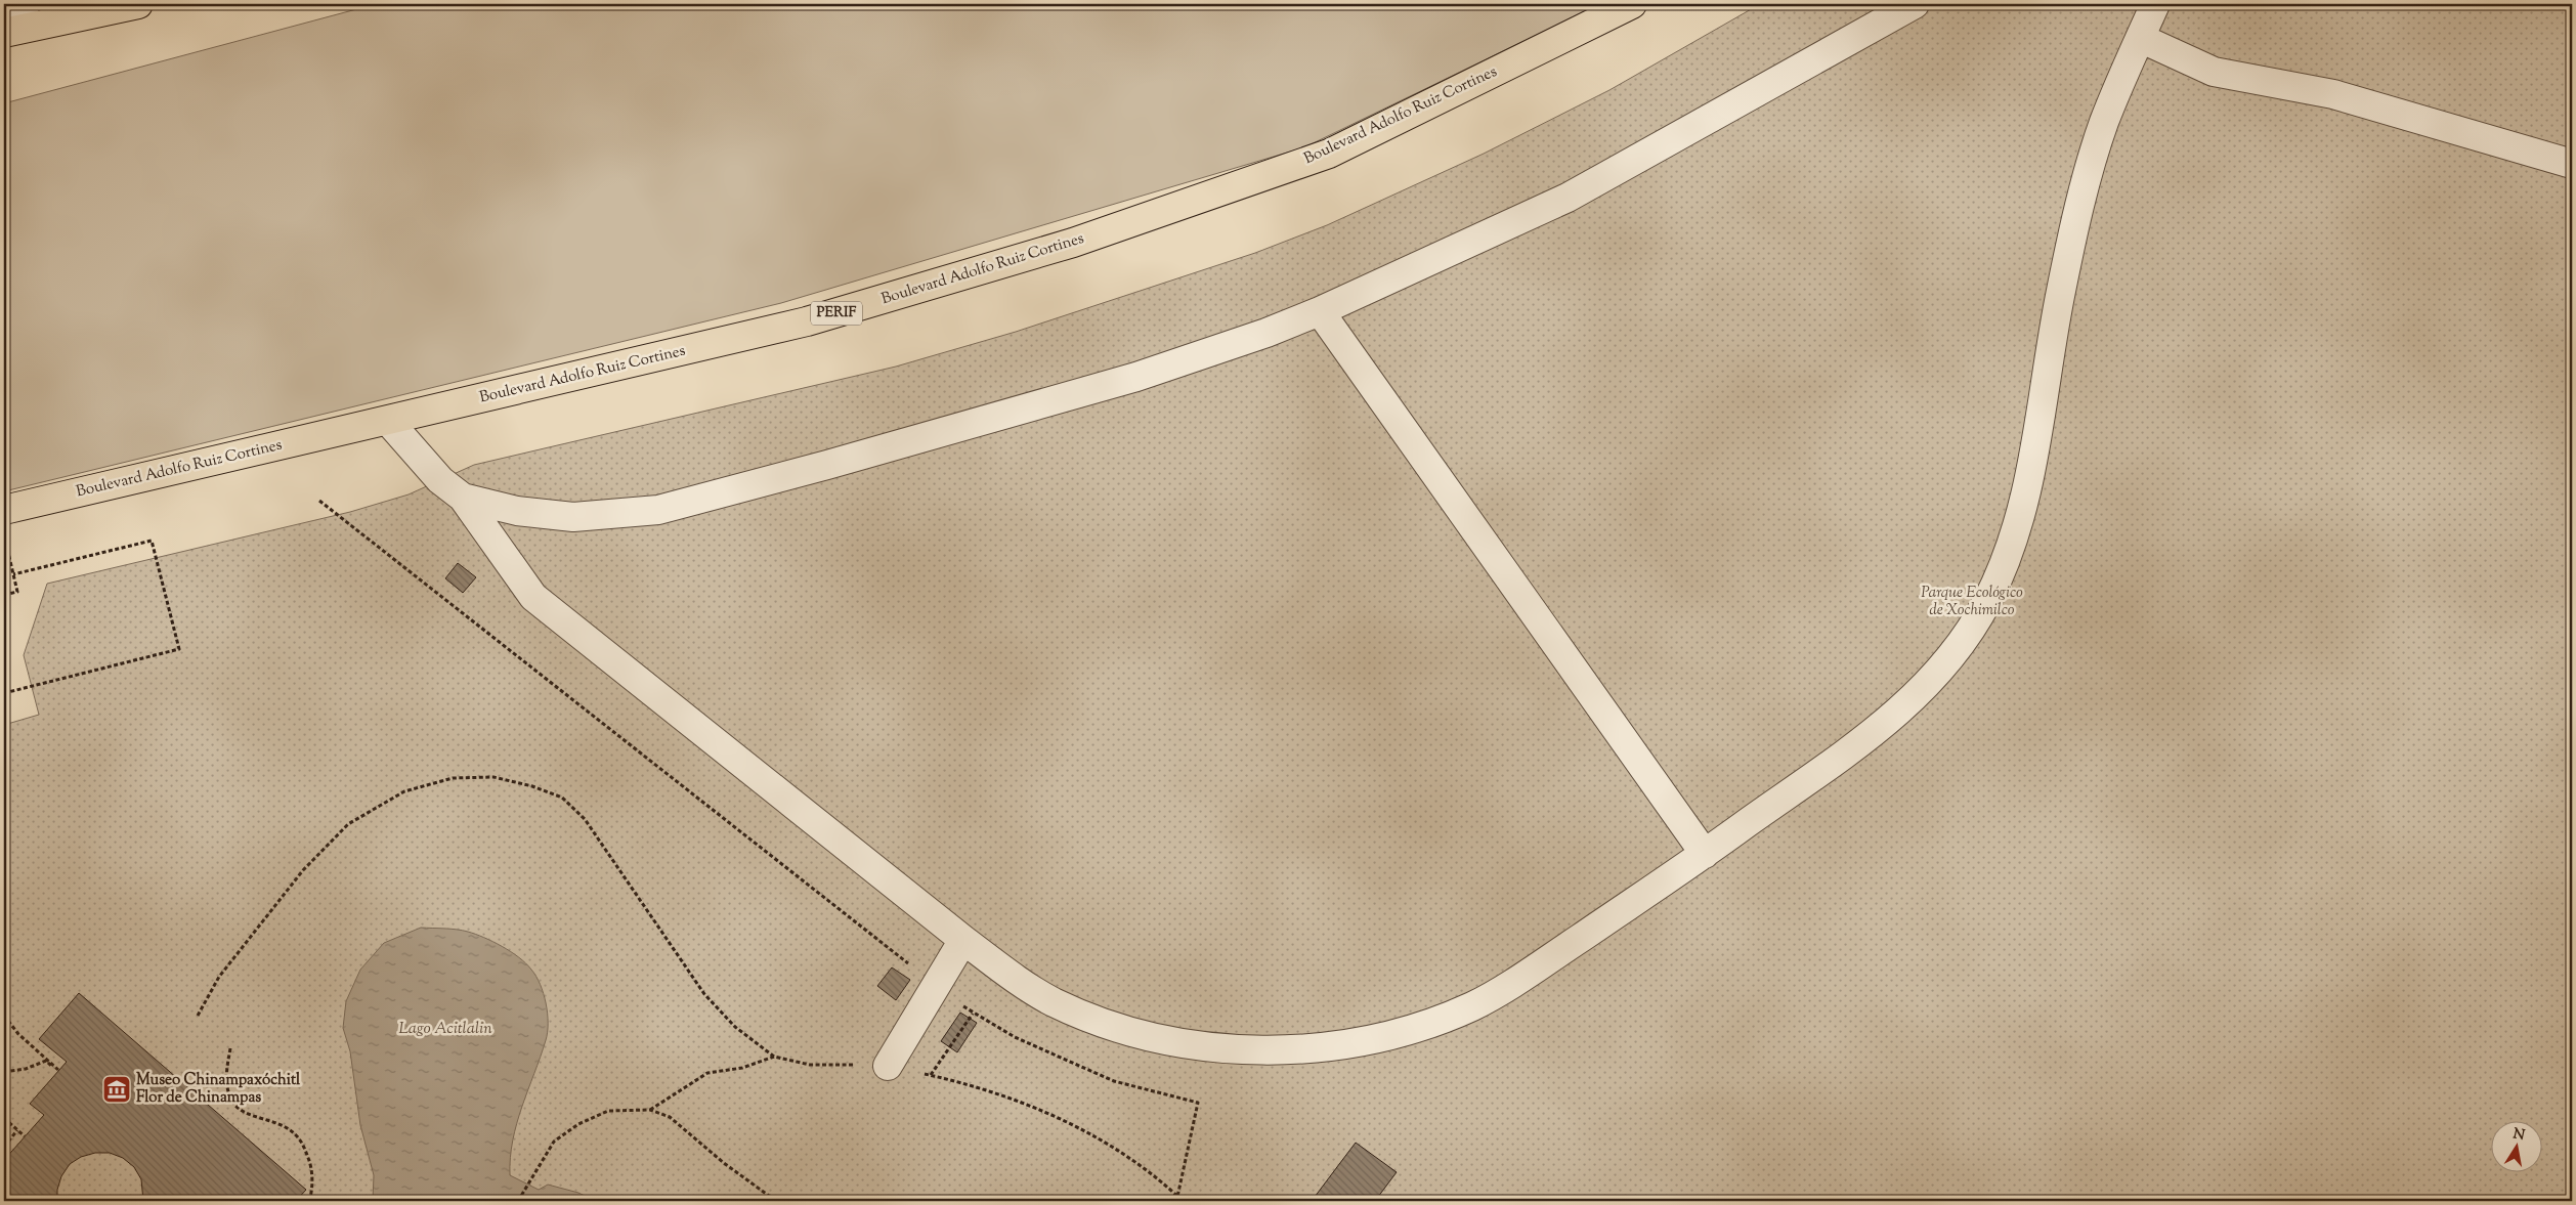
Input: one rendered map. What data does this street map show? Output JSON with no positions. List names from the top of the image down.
{
  "streets": {
    "highway": ["Boulevard Adolfo Ruiz Cortines", "PERIF"]
  },
  "water": ["Lago Acitlalin"],
  "parks": ["Parque Ecológico de Xochimilco"],
  "places": {
    "museum": ["Museo Chinampaxóchitl Flor de Chinampas"]
  },
  "north": "top"
}
